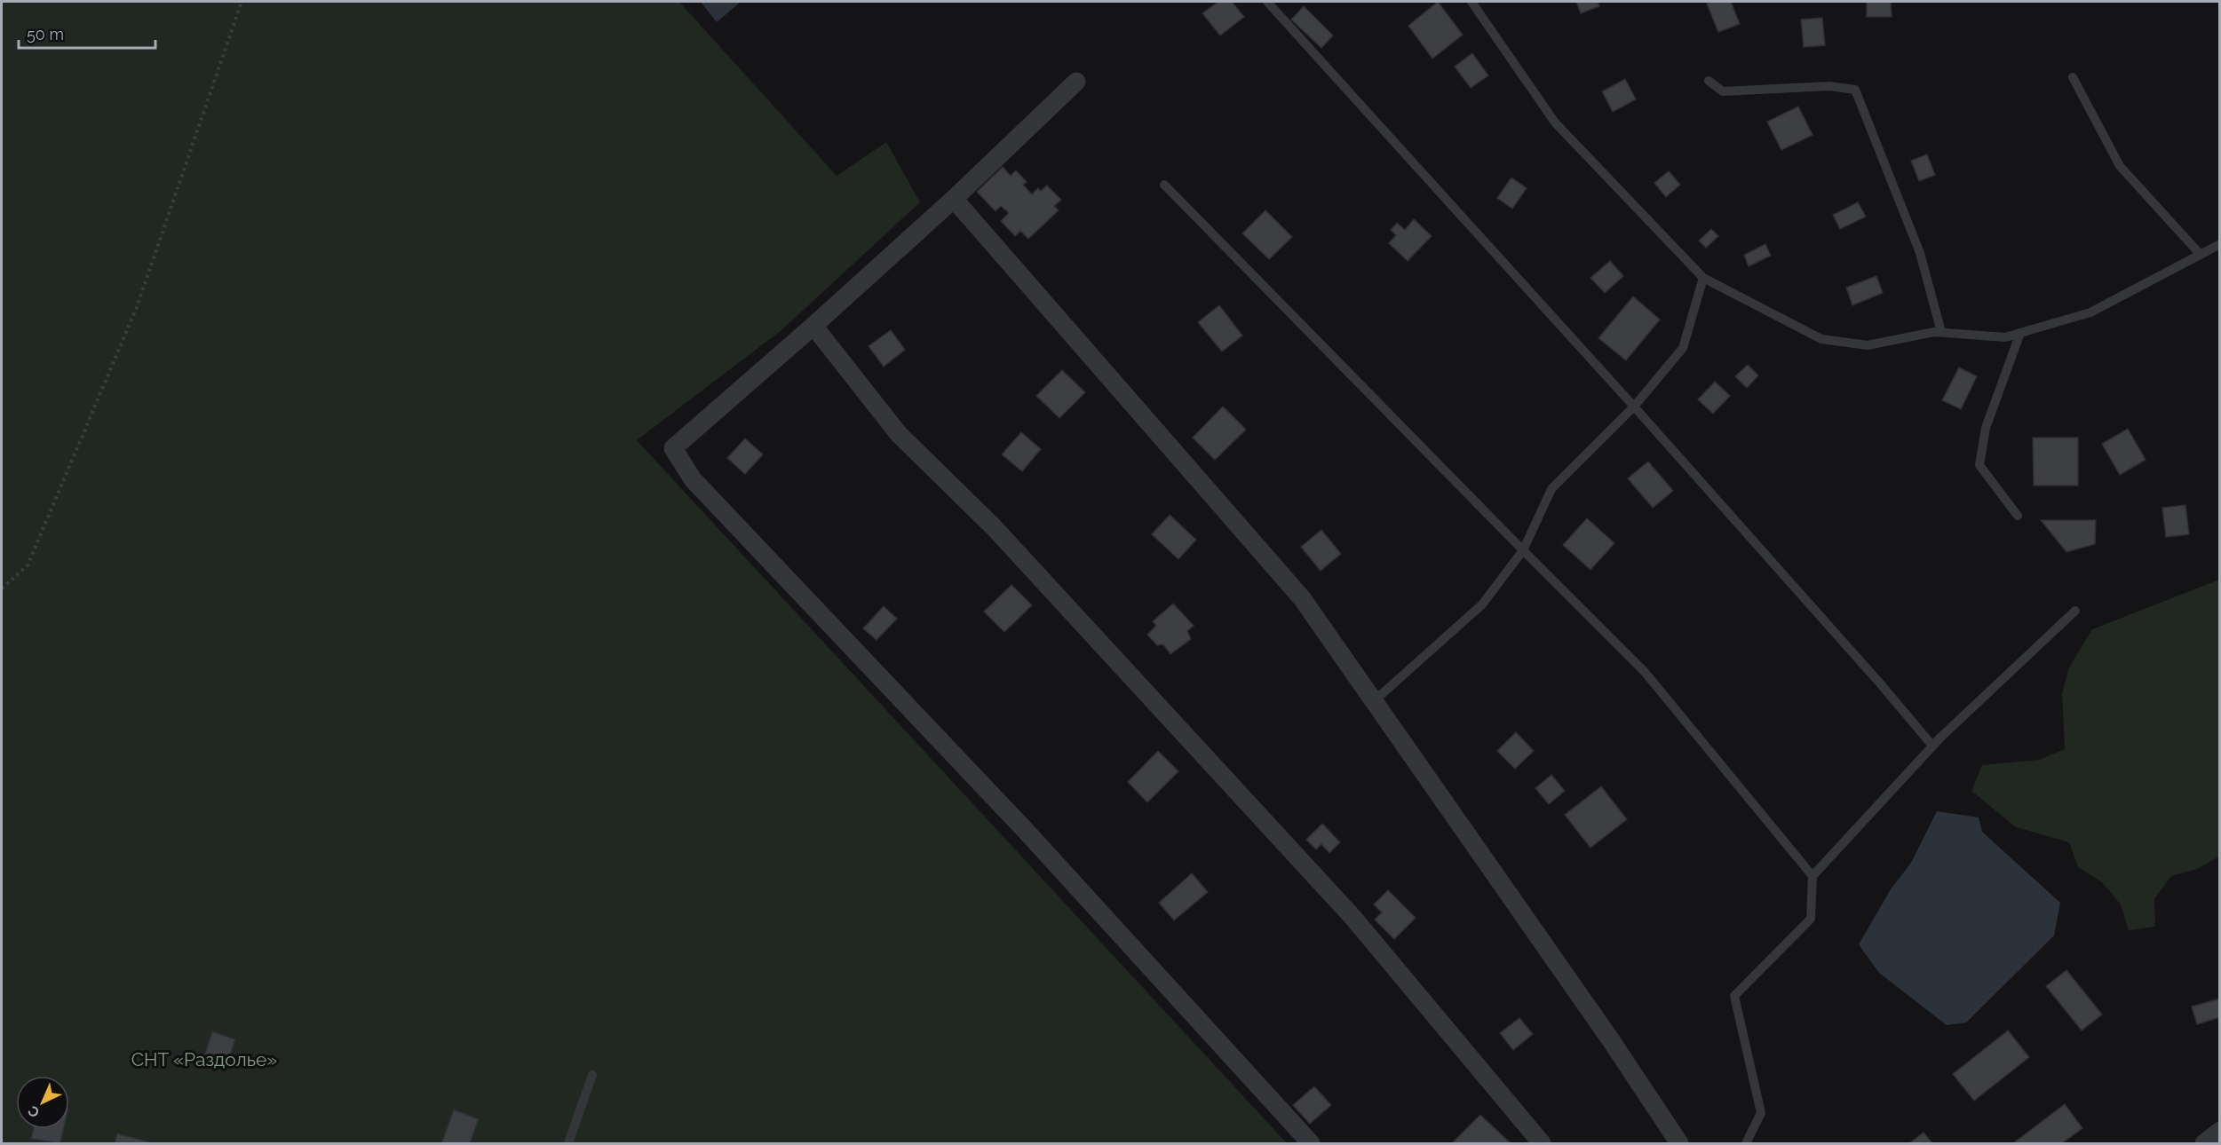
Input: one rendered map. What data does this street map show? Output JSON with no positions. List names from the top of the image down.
{
  "parks": ["СНТ «Раздолье»"],
  "scale_bar": "50 m",
  "north": "bottom left"
}
